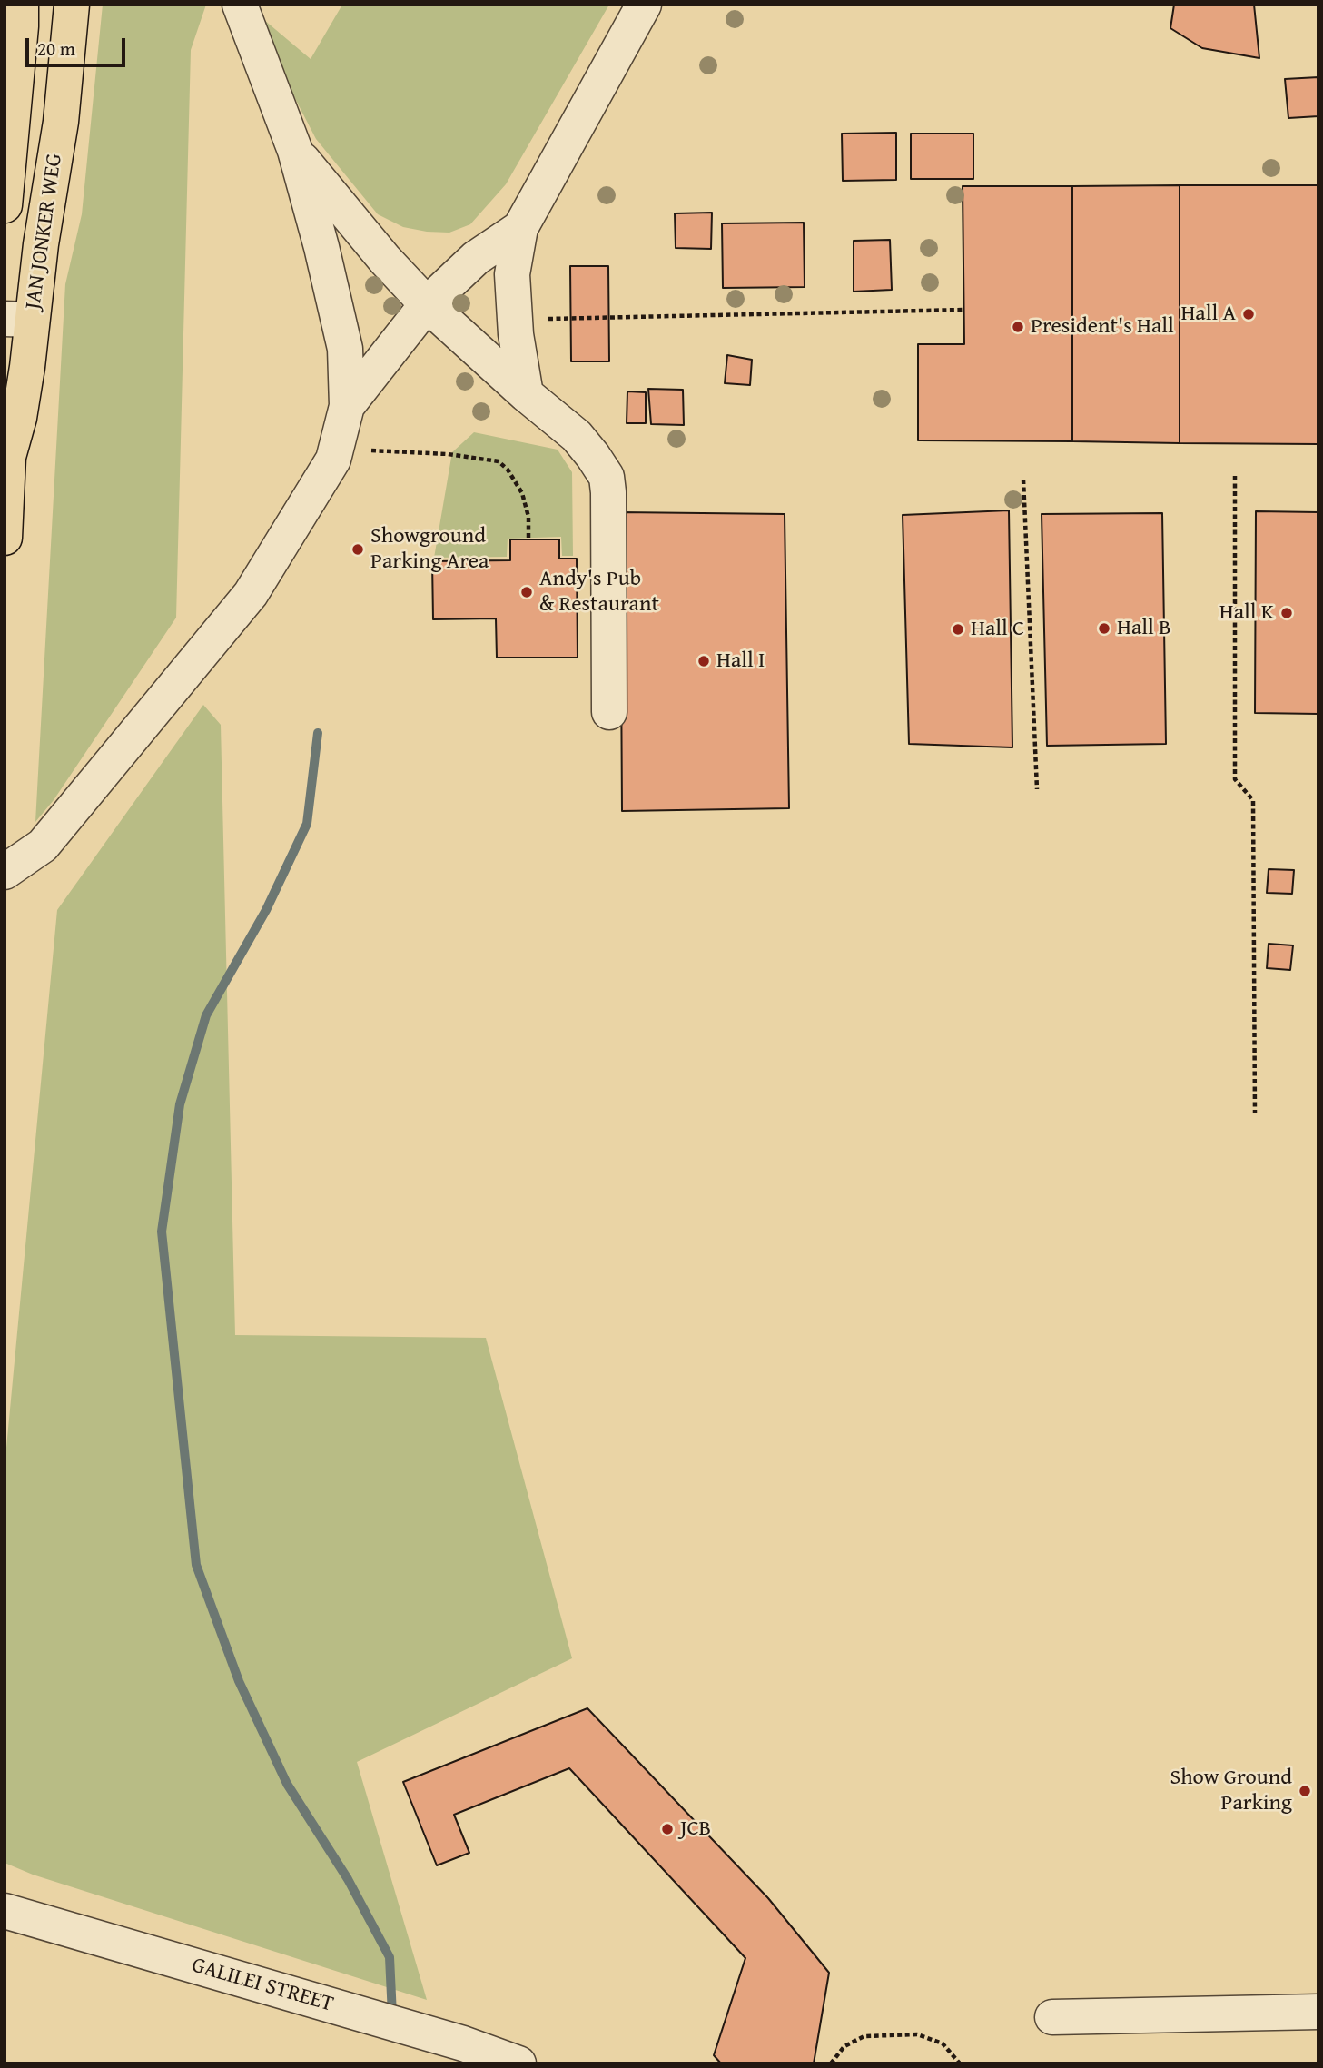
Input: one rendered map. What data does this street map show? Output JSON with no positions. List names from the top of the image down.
{
  "streets": {
    "main road": ["JAN JONKER WEG"],
    "street": ["GALILEI STREET"]
  },
  "places": [
    "Hall A",
    "President's Hall",
    "Showground Parking Area",
    "Andy's Pub & Restaurant",
    "Hall K",
    "Hall B",
    "Hall C",
    "Hall I",
    "Show Ground Parking",
    "JCB"
  ],
  "scale_bar": "20 m"
}
